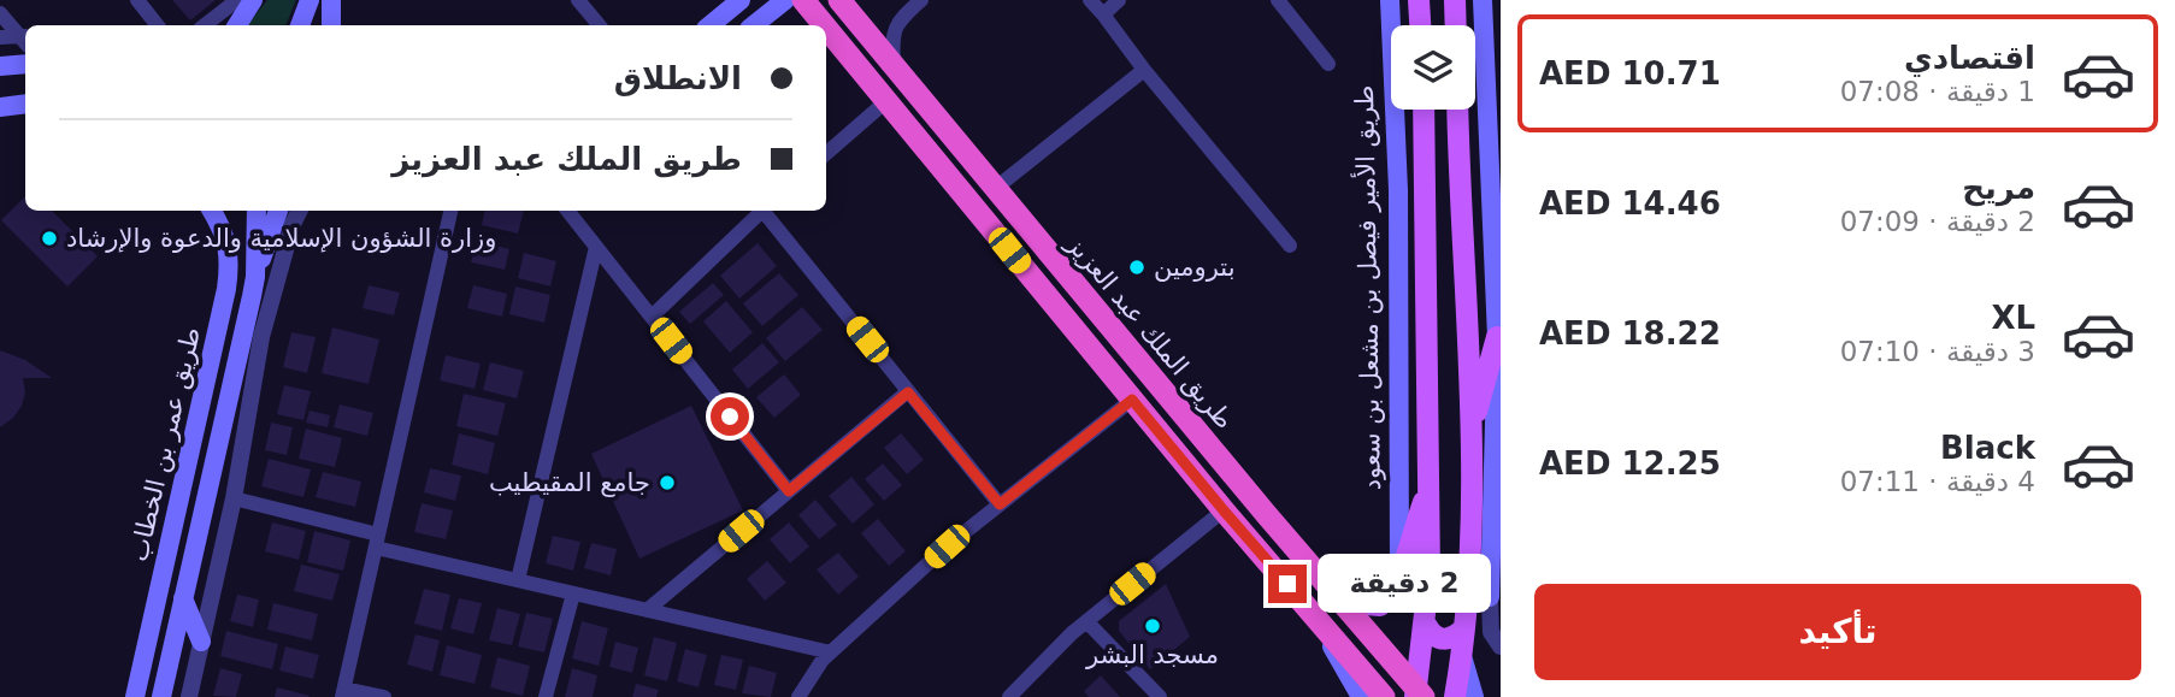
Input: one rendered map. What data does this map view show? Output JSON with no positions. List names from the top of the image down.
{
  "streets": {
    "highway": ["طريق الملك عبد العزيز"],
    "main road": ["طريق الأمير فيصل بن مشعل بن سعود", "طريق عمر بن الخطاب"]
  },
  "places": [
    "وزارة الشؤون الإسلامية والدعوة والإرشاد",
    "بترومين",
    "جامع المقيطيب",
    "مسجد البشر"
  ],
  "page": {
    "list": [
      {
        "name": "اقتصادي",
        "note": "1 دقيقة · 07:08",
        "value": "AED 10.71"
      },
      {
        "name": "مريح",
        "note": "2 دقيقة · 07:09",
        "value": "AED 14.46"
      },
      {
        "name": "XL",
        "note": "3 دقيقة · 07:10",
        "value": "AED 18.22"
      },
      {
        "name": "Black",
        "note": "4 دقيقة · 07:11",
        "value": "AED 12.25"
      }
    ],
    "banner": ["الانطلاق", "طريق الملك عبد العزيز"],
    "bubble": "2 دقيقة",
    "buttons": "تأكيد"
  }
}
